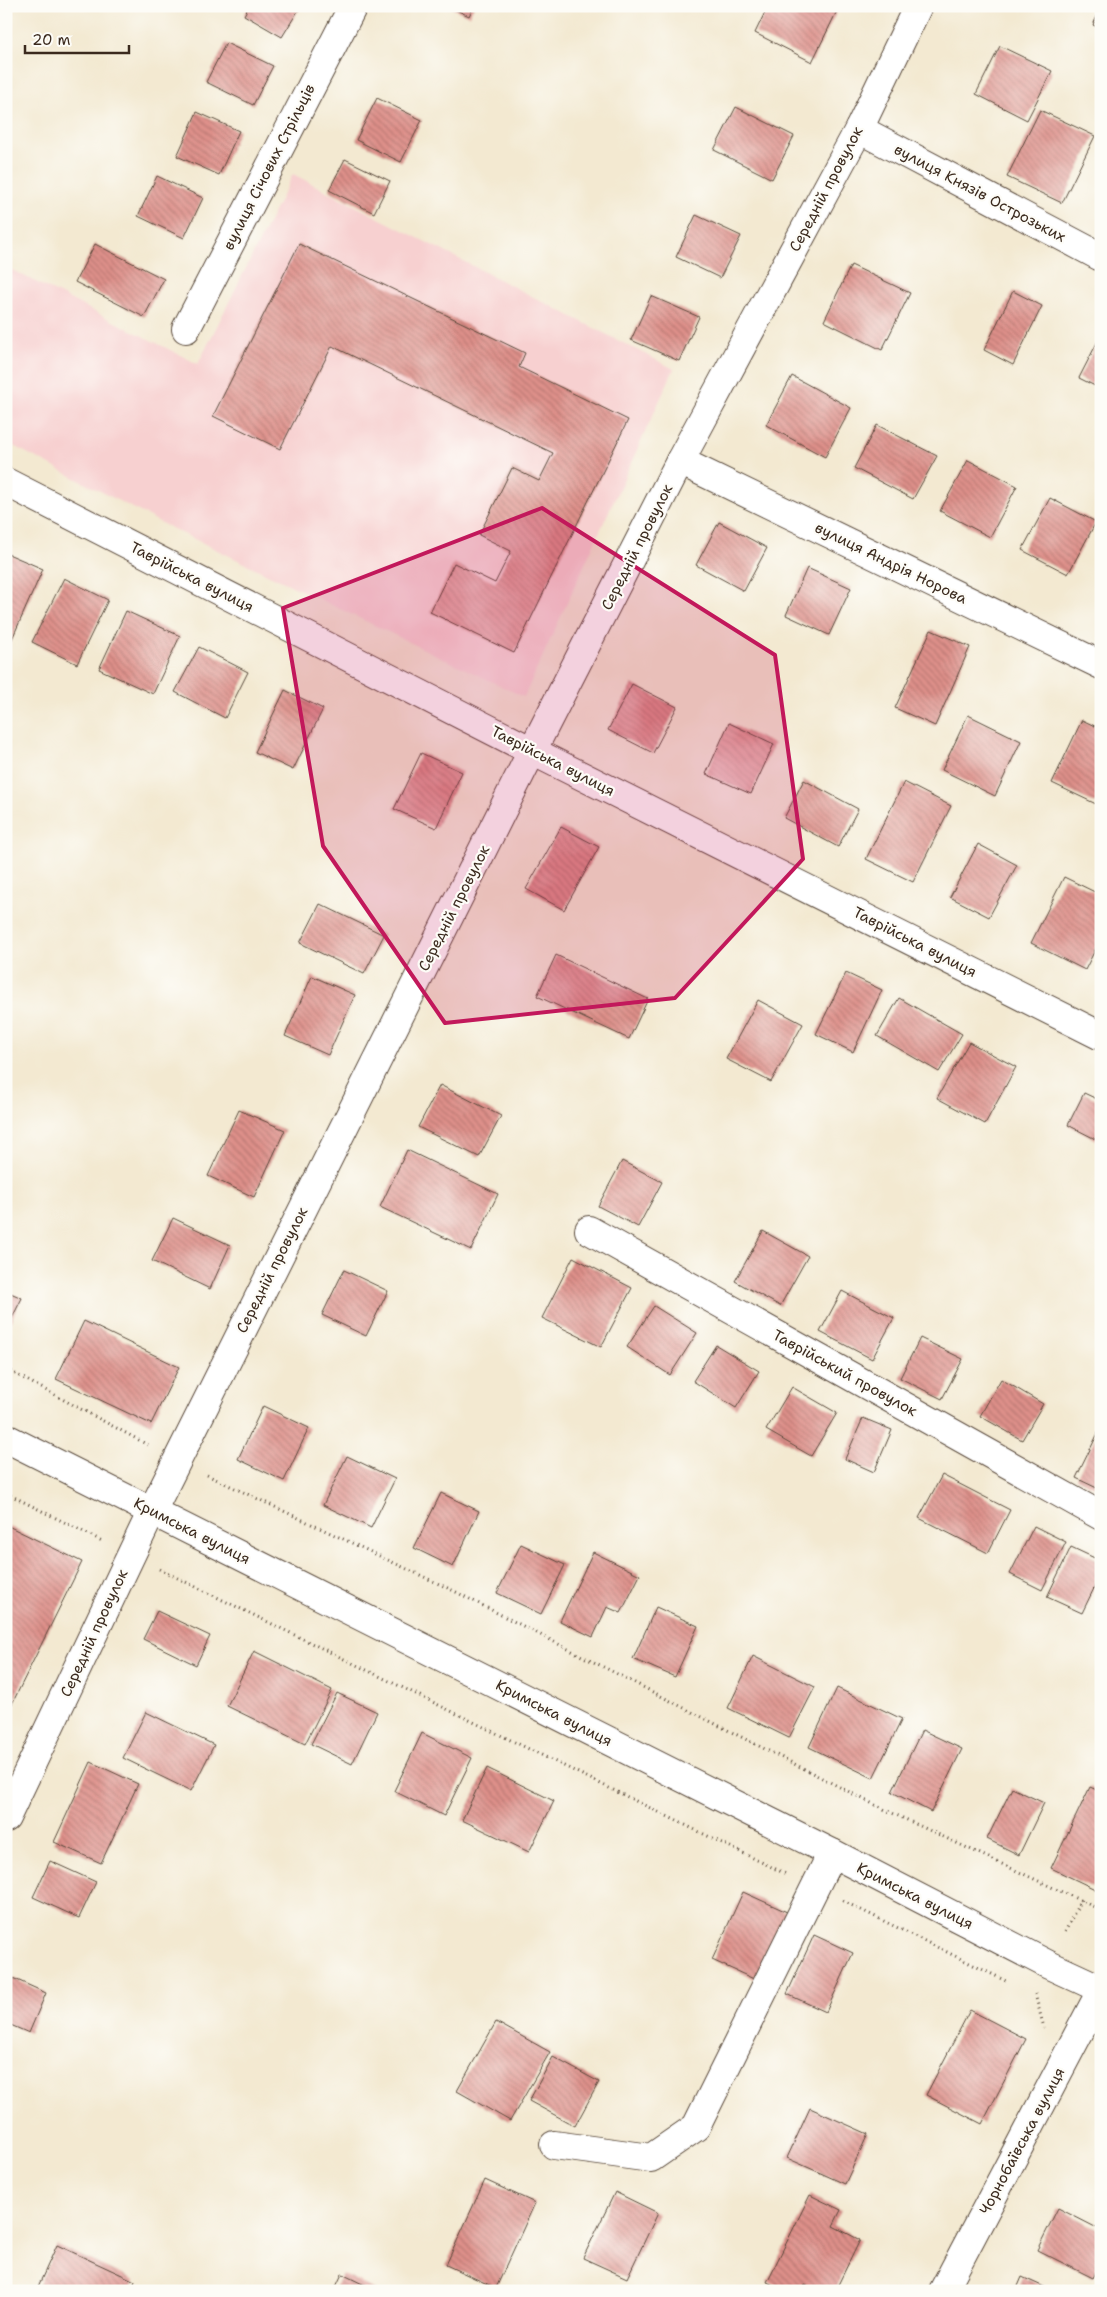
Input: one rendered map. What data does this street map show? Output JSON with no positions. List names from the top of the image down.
{
  "streets": {
    "street": [
      "вулиця Січових Стрільців",
      "Середній провулок",
      "вулиця Князів Острозьких",
      "вулиця Андрія Норова",
      "Таврійська вулиця",
      "Таврійський провулок",
      "Кримська вулиця",
      "Чорнобаївська вулиця"
    ]
  },
  "crossings": [
    ["Середній провулок", "вулиця Князів Острозьких"],
    ["Середній провулок", "вулиця Андрія Норова"],
    ["Середній провулок", "Таврійська вулиця"],
    ["Середній провулок", "Кримська вулиця"],
    ["Кримська вулиця", "Чорнобаївська вулиця"]
  ],
  "scale_bar": "20 m"
}
